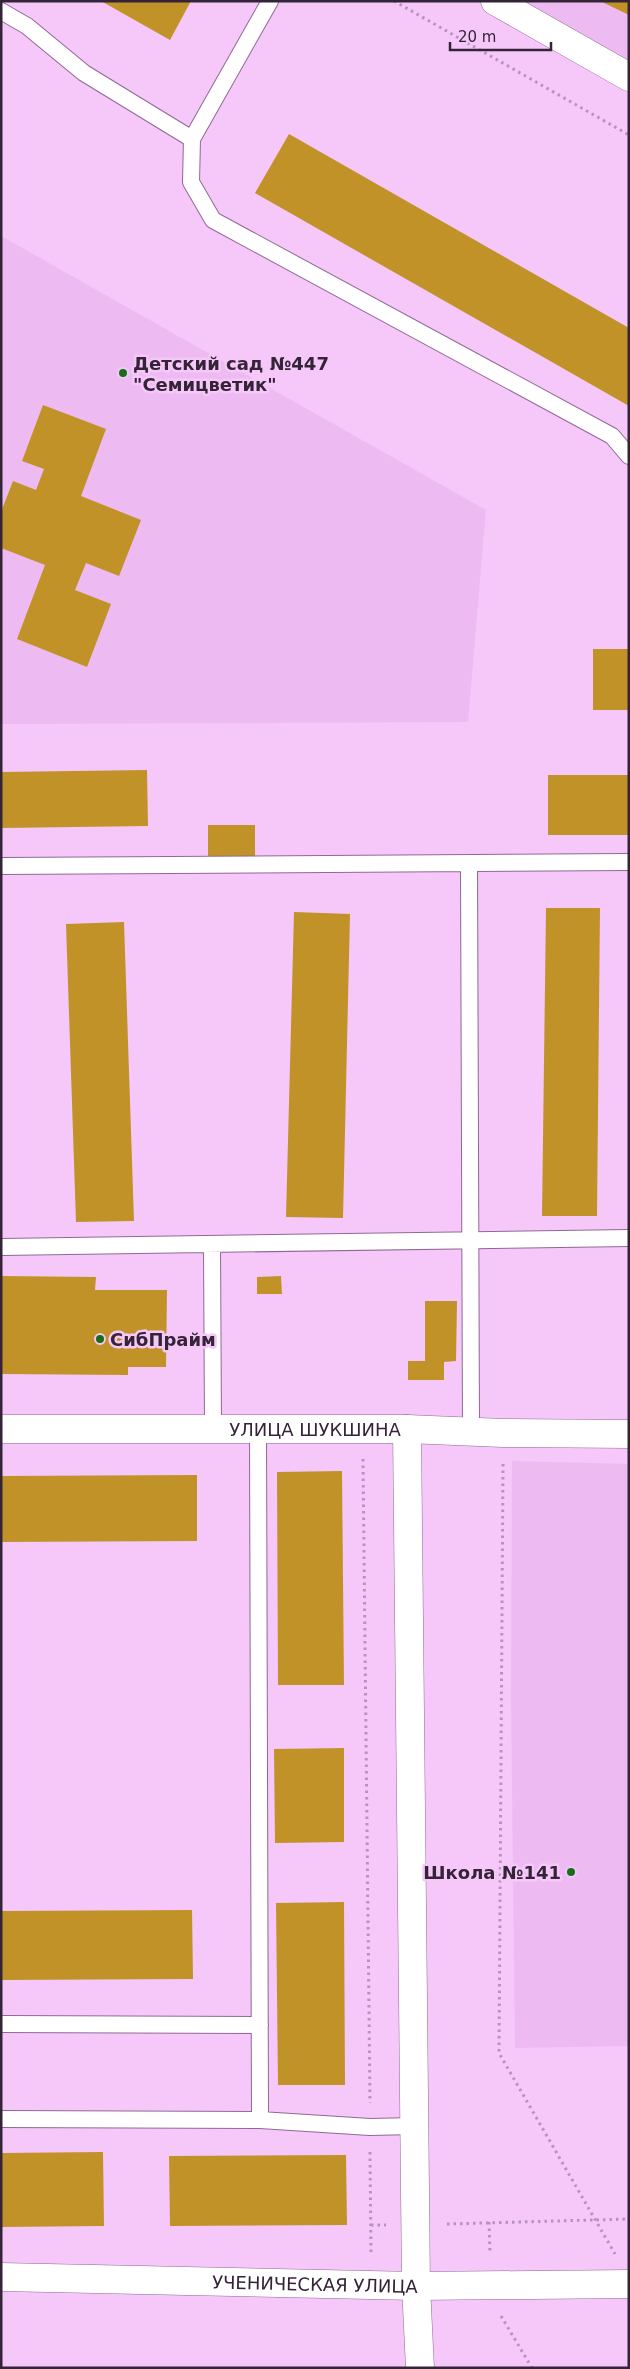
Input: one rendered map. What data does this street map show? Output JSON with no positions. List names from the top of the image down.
{
  "streets": {
    "street": ["УЛИЦА ШУКШИНА", "УЧЕНИЧЕСКАЯ УЛИЦА"]
  },
  "places": ["Детский сад №447 \"Семицветик\"", "СибПрайм", "Школа №141"],
  "scale_bar": "20 m"
}
